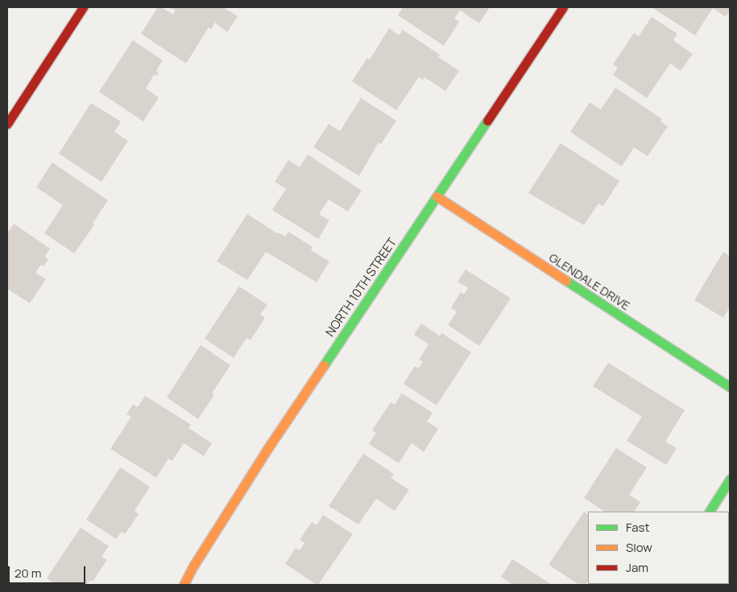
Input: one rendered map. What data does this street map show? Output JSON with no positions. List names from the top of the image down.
{
  "streets": {
    "main road": ["GLENDALE DRIVE", "NORTH 10TH STREET"]
  },
  "crossings": [
    ["GLENDALE DRIVE", "NORTH 10TH STREET"]
  ],
  "legend": ["Fast", "Slow", "Jam"],
  "scale_bar": "20 m"
}
